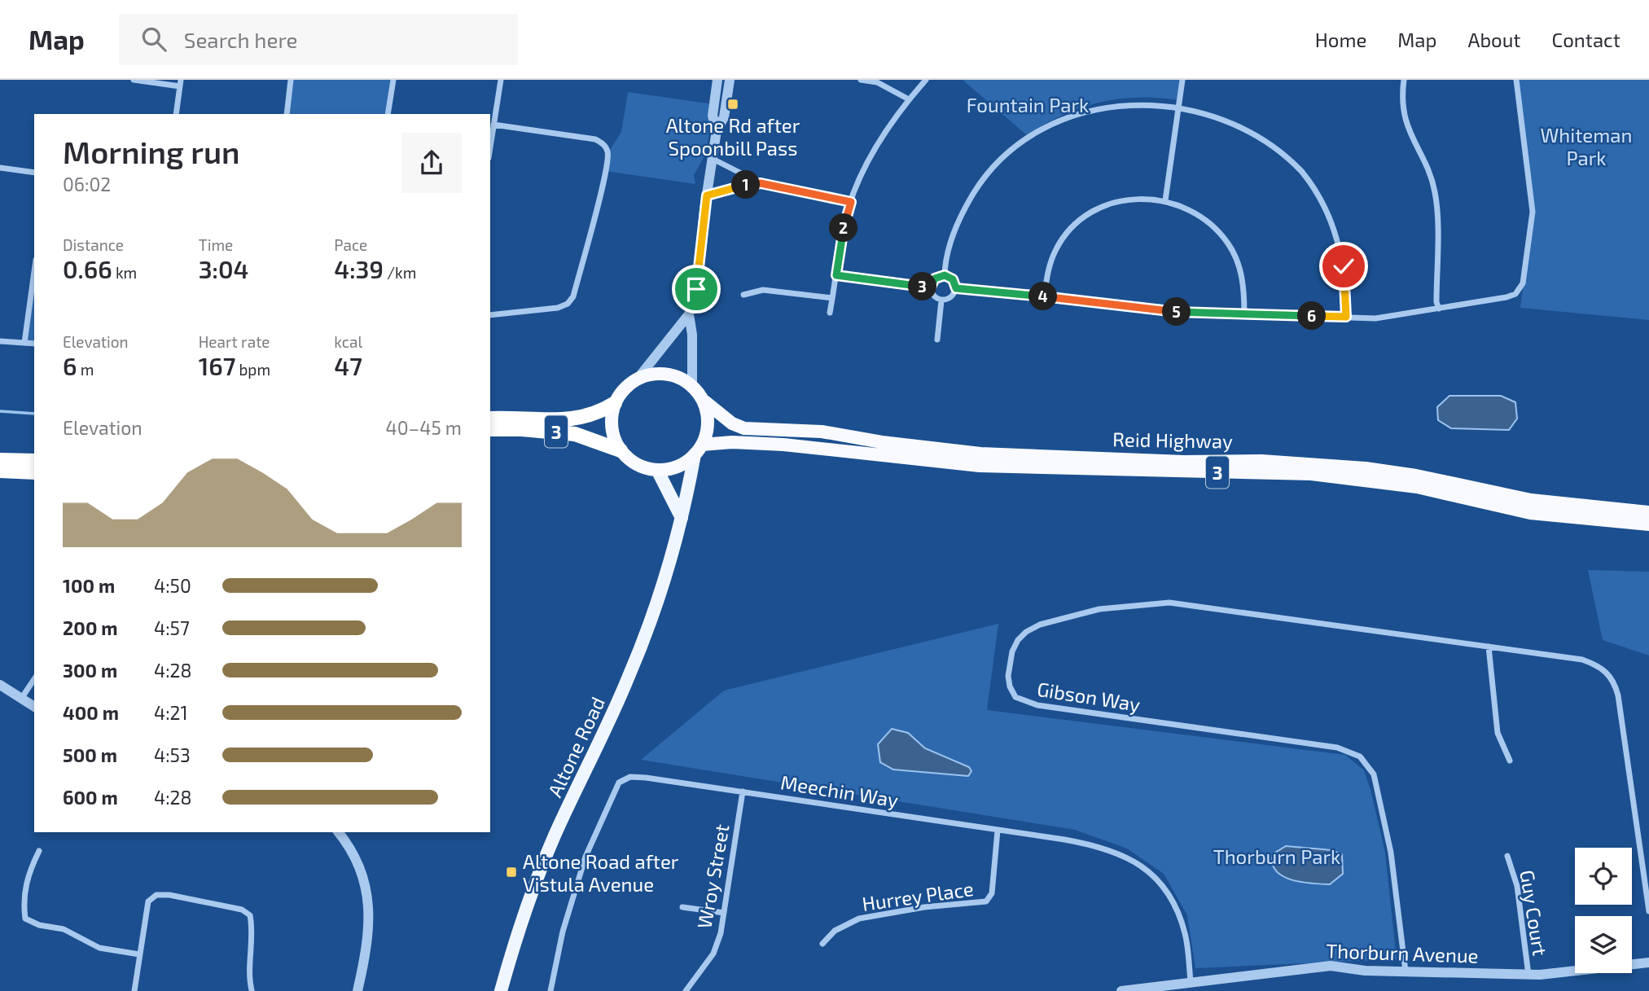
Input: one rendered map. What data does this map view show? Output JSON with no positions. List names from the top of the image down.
{
  "streets": {
    "highway": ["3", "Reid Highway"],
    "main road": ["Altone Road"],
    "street": [
      "Gibson Way",
      "Meechin Way",
      "Wroy Street",
      "Hurrey Place",
      "Guy Court",
      "Thorburn Avenue"
    ]
  },
  "crossings": [
    ["3", "Reid Highway"],
    ["3", "Altone Road"],
    ["Reid Highway", "Altone Road"],
    ["Gibson Way", "Thorburn Avenue"],
    ["Meechin Way", "Wroy Street"],
    ["Meechin Way", "Hurrey Place"],
    ["Meechin Way", "Thorburn Avenue"],
    ["Guy Court", "Thorburn Avenue"]
  ],
  "parks": ["Fountain Park", "Whiteman Park", "Thorburn Park"],
  "places": {
    "transit": ["Altone Rd after Spoonbill Pass", "Altone Road after Vistula Avenue"]
  },
  "page": {
    "header": "Map",
    "search": "Search here",
    "nav": [
      "Home",
      "Map",
      "About",
      "Contact"
    ],
    "heading": ["Morning run", "06:02"],
    "pins": [
      "1",
      "2",
      "3",
      "4",
      "5",
      "6"
    ],
    "stats": [
      ["Distance", "0.66 km"],
      ["Time", "3:04"],
      ["Pace", "4:39 /km"],
      ["Elevation", "6 m"],
      ["Heart rate", "167 bpm"],
      ["kcal", "47"]
    ],
    "chart": ["Elevation", "40–45 m"],
    "list": [
      {
        "name": "100 m",
        "note": "4:50"
      },
      {
        "name": "200 m",
        "note": "4:57"
      },
      {
        "name": "300 m",
        "note": "4:28"
      },
      {
        "name": "400 m",
        "note": "4:21"
      },
      {
        "name": "500 m",
        "note": "4:53"
      },
      {
        "name": "600 m",
        "note": "4:28"
      }
    ]
  }
}
